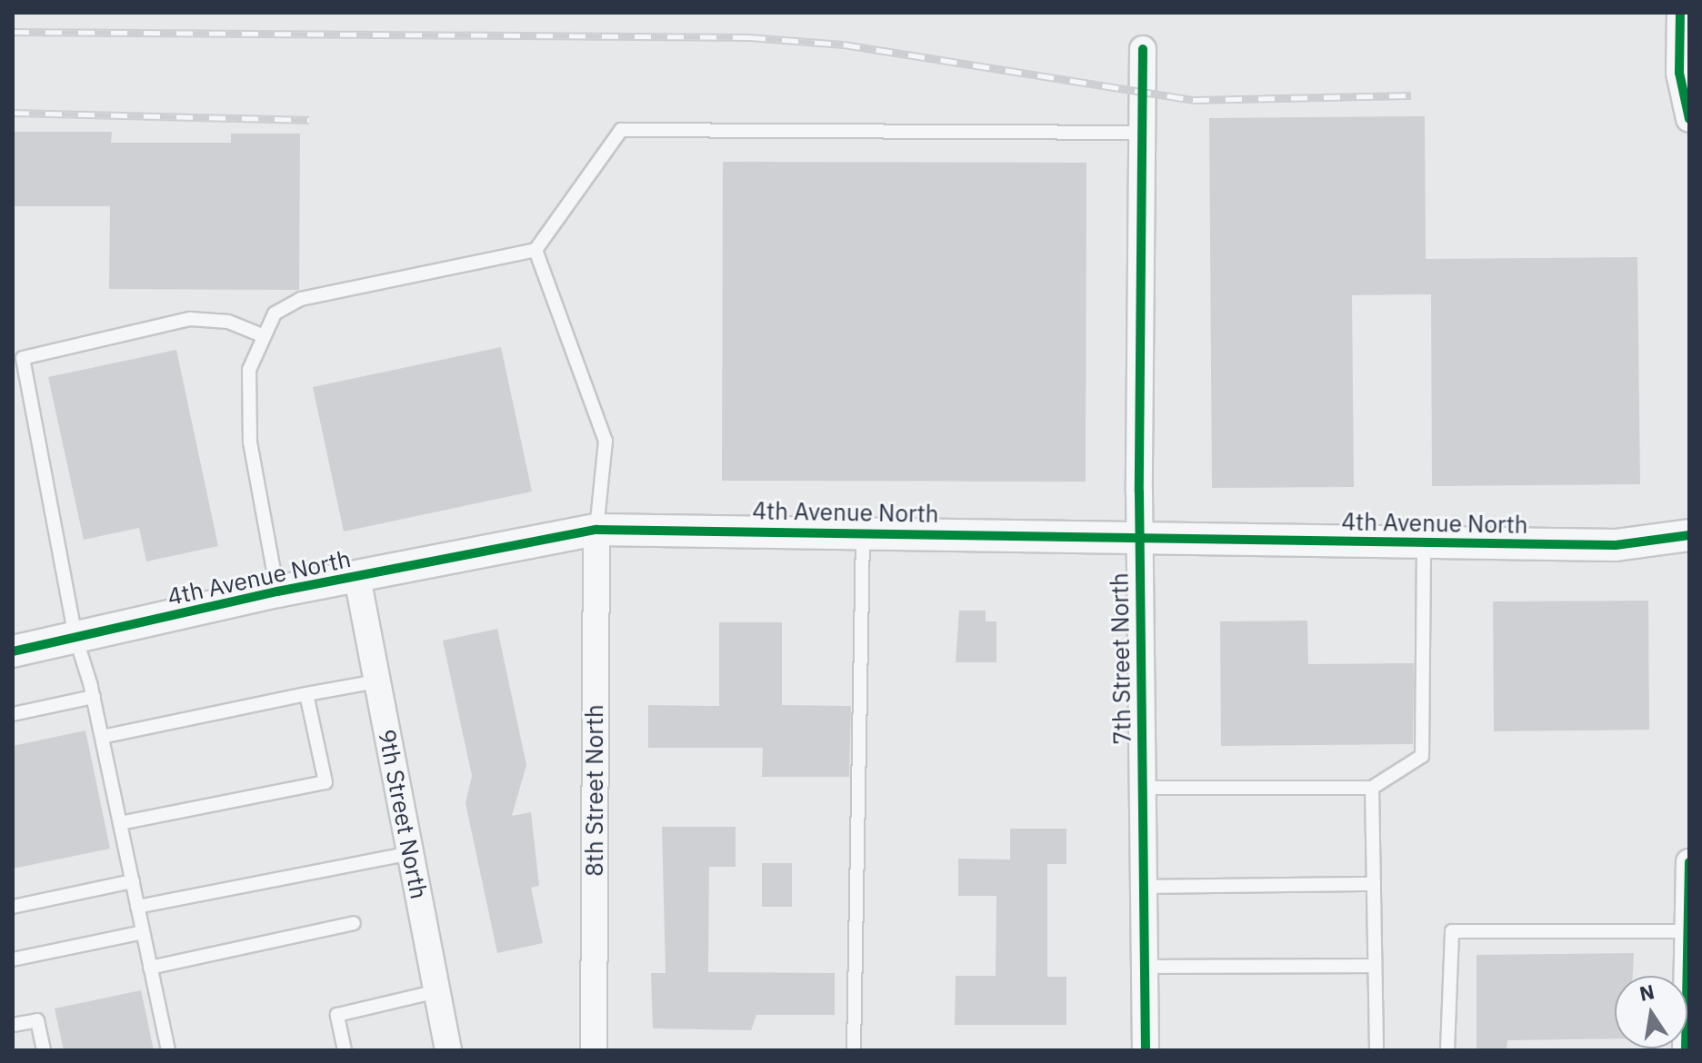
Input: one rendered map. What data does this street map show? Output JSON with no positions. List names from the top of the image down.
{
  "streets": {
    "street": [
      "4th Avenue North",
      "7th Street North",
      "8th Street North",
      "9th Street North"
    ]
  },
  "crossings": [
    ["4th Avenue North", "7th Street North"],
    ["4th Avenue North", "8th Street North"],
    ["4th Avenue North", "9th Street North"]
  ],
  "north": "top"
}
